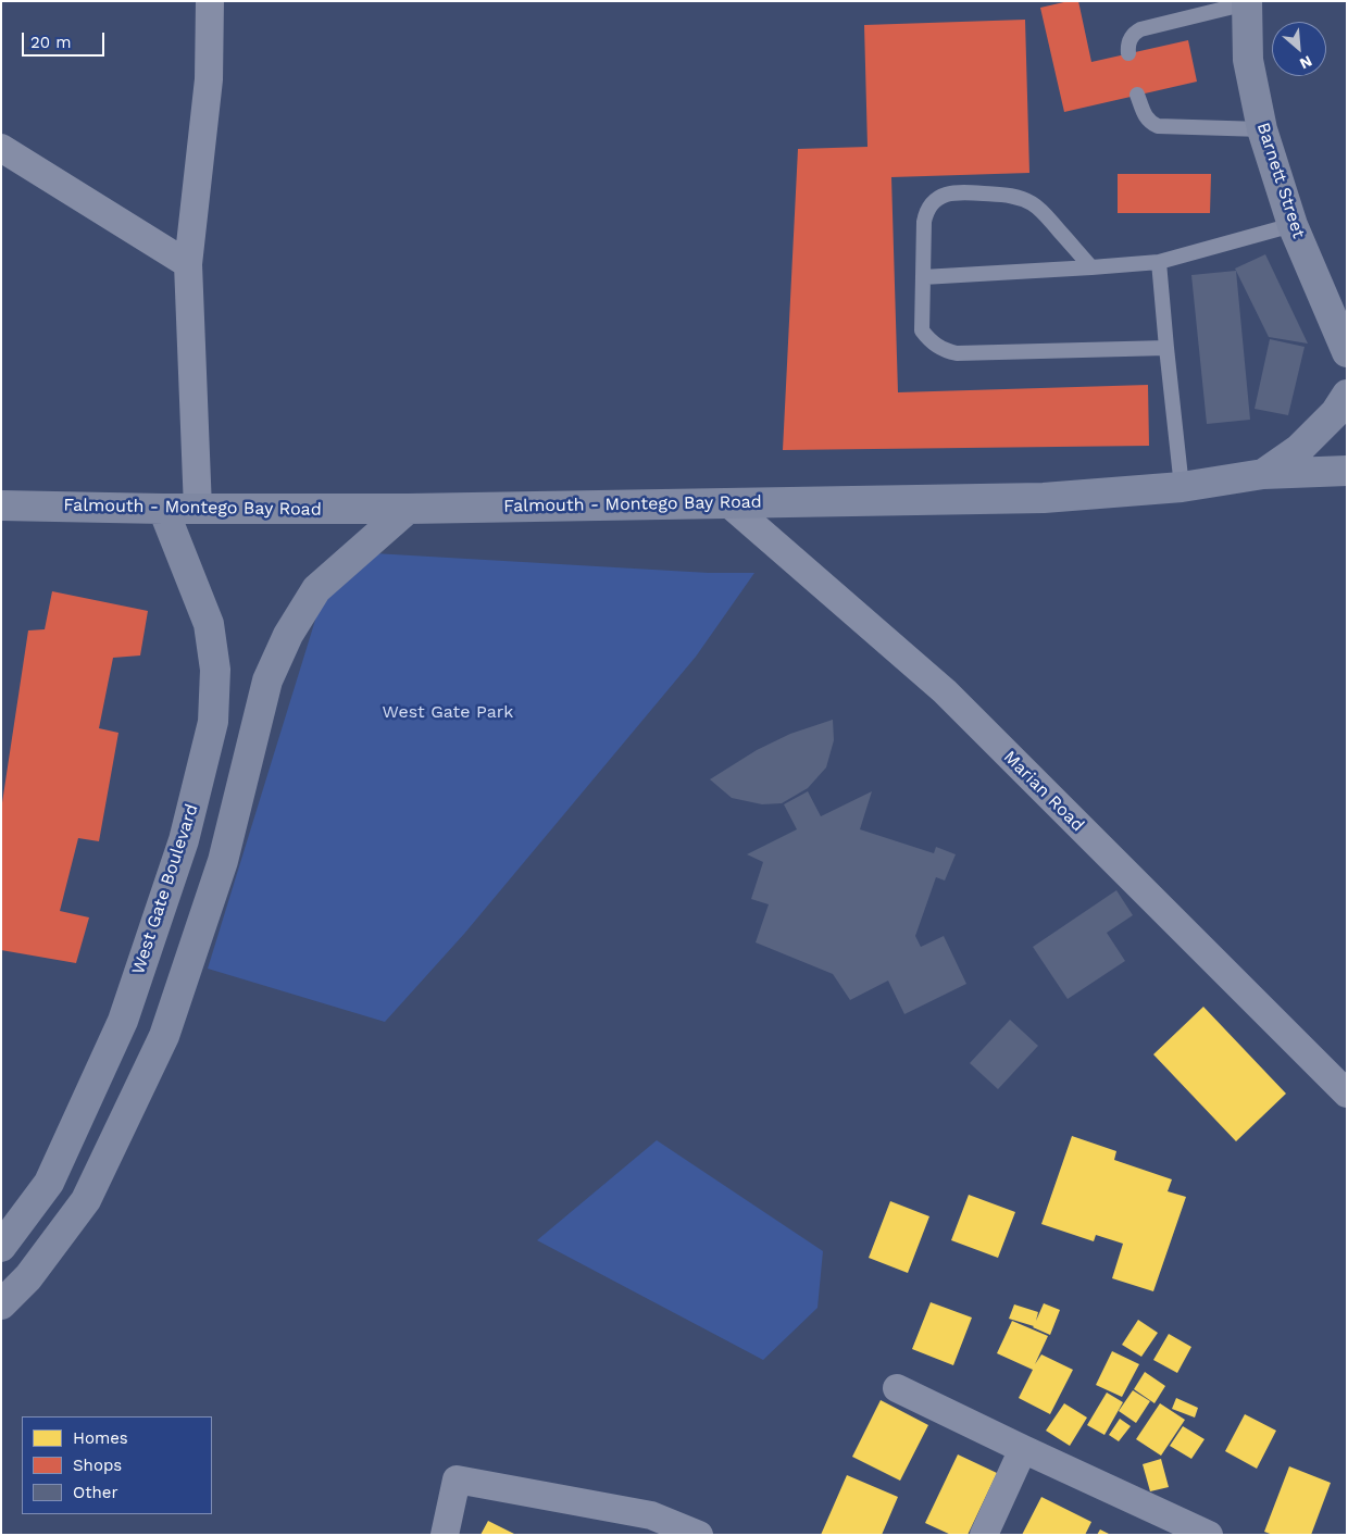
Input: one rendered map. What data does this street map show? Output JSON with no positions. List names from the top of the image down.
{
  "streets": {
    "main road": ["Barnett Street", "Falmouth - Montego Bay Road", "West Gate Boulevard"],
    "street": ["Marian Road"]
  },
  "crossings": [
    ["Falmouth - Montego Bay Road", "Marian Road"],
    ["Falmouth - Montego Bay Road", "West Gate Boulevard"]
  ],
  "parks": ["West Gate Park"],
  "legend": ["Homes", "Shops", "Other"],
  "scale_bar": "20 m",
  "north": "bottom right"
}
